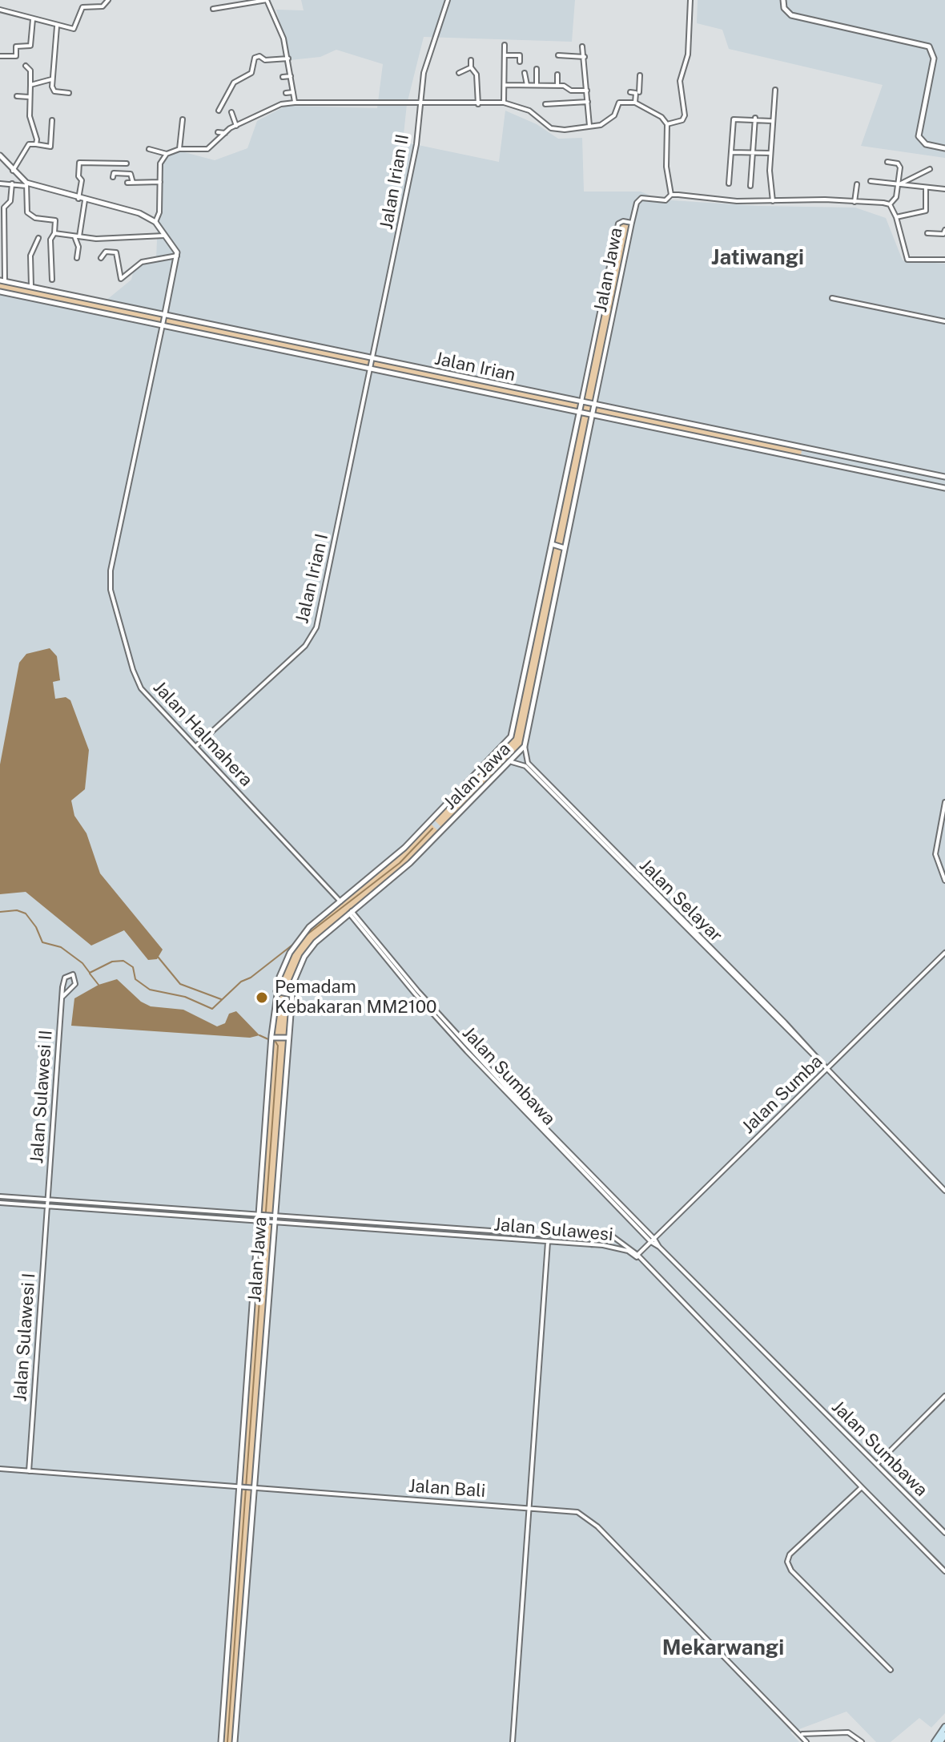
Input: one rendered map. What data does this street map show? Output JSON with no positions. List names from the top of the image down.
{
  "streets": {
    "street": [
      "Jalan Irian II",
      "Jalan Jawa",
      "Jalan Irian",
      "Jalan Irian I",
      "Jalan Halmahera",
      "Jalan Selayar",
      "Jalan Sumbawa",
      "Jalan Sumba",
      "Jalan Sulawesi II",
      "Jalan Sulawesi",
      "Jalan Sulawesi I",
      "Jalan Bali"
    ]
  },
  "crossings": [
    ["Jalan Irian II", "Jalan Irian"],
    ["Jalan Irian II", "Jalan Irian I"],
    ["Jalan Jawa", "Jalan Irian"],
    ["Jalan Jawa", "Jalan Halmahera"],
    ["Jalan Jawa", "Jalan Selayar"],
    ["Jalan Jawa", "Jalan Sumbawa"],
    ["Jalan Jawa", "Jalan Sulawesi"],
    ["Jalan Jawa", "Jalan Bali"],
    ["Jalan Irian", "Jalan Irian I"],
    ["Jalan Irian", "Jalan Halmahera"],
    ["Jalan Irian I", "Jalan Halmahera"],
    ["Jalan Selayar", "Jalan Sumba"],
    ["Jalan Sumbawa", "Jalan Sumba"],
    ["Jalan Sumba", "Jalan Sulawesi"],
    ["Jalan Sulawesi II", "Jalan Sulawesi"],
    ["Jalan Sulawesi II", "Jalan Sulawesi I"],
    ["Jalan Sulawesi", "Jalan Sulawesi I"],
    ["Jalan Sulawesi I", "Jalan Bali"]
  ],
  "districts": ["Jatiwangi", "Mekarwangi"],
  "places": ["Pemadam Kebakaran MM2100"]
}
